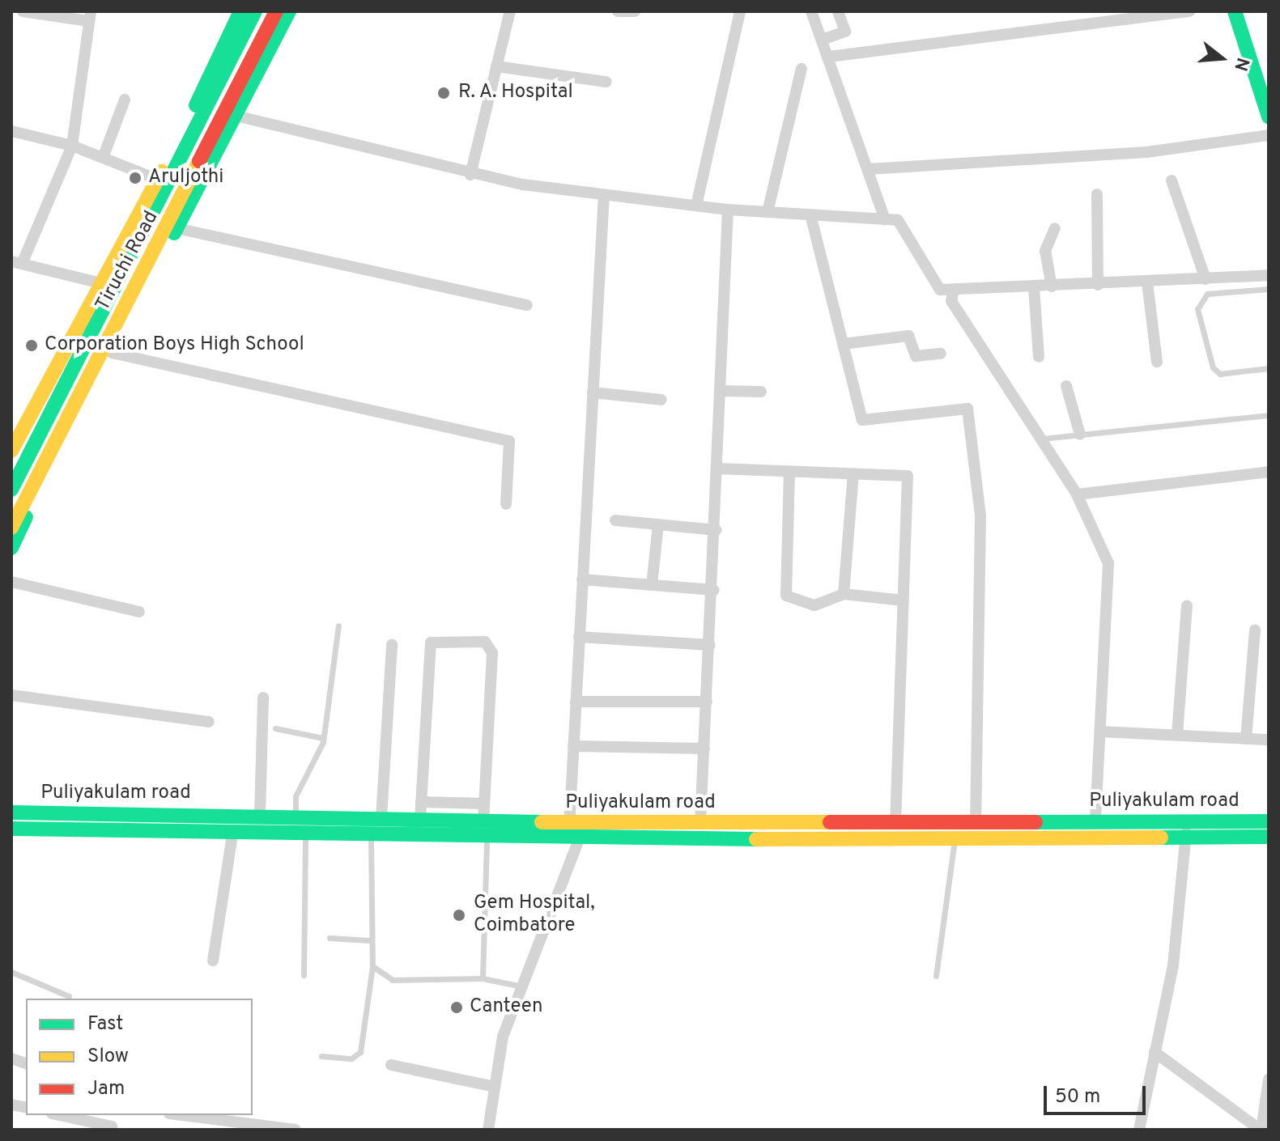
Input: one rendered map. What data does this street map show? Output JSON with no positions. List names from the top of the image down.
{
  "streets": {
    "main road": ["Tiruchi Road", "Puliyakulam road"]
  },
  "places": [
    "R. A. Hospital",
    "Aruljothi",
    "Corporation Boys High School",
    "Gem Hospital, Coimbatore",
    "Canteen"
  ],
  "legend": ["Fast", "Slow", "Jam"],
  "scale_bar": "50 m",
  "north": "right"
}
